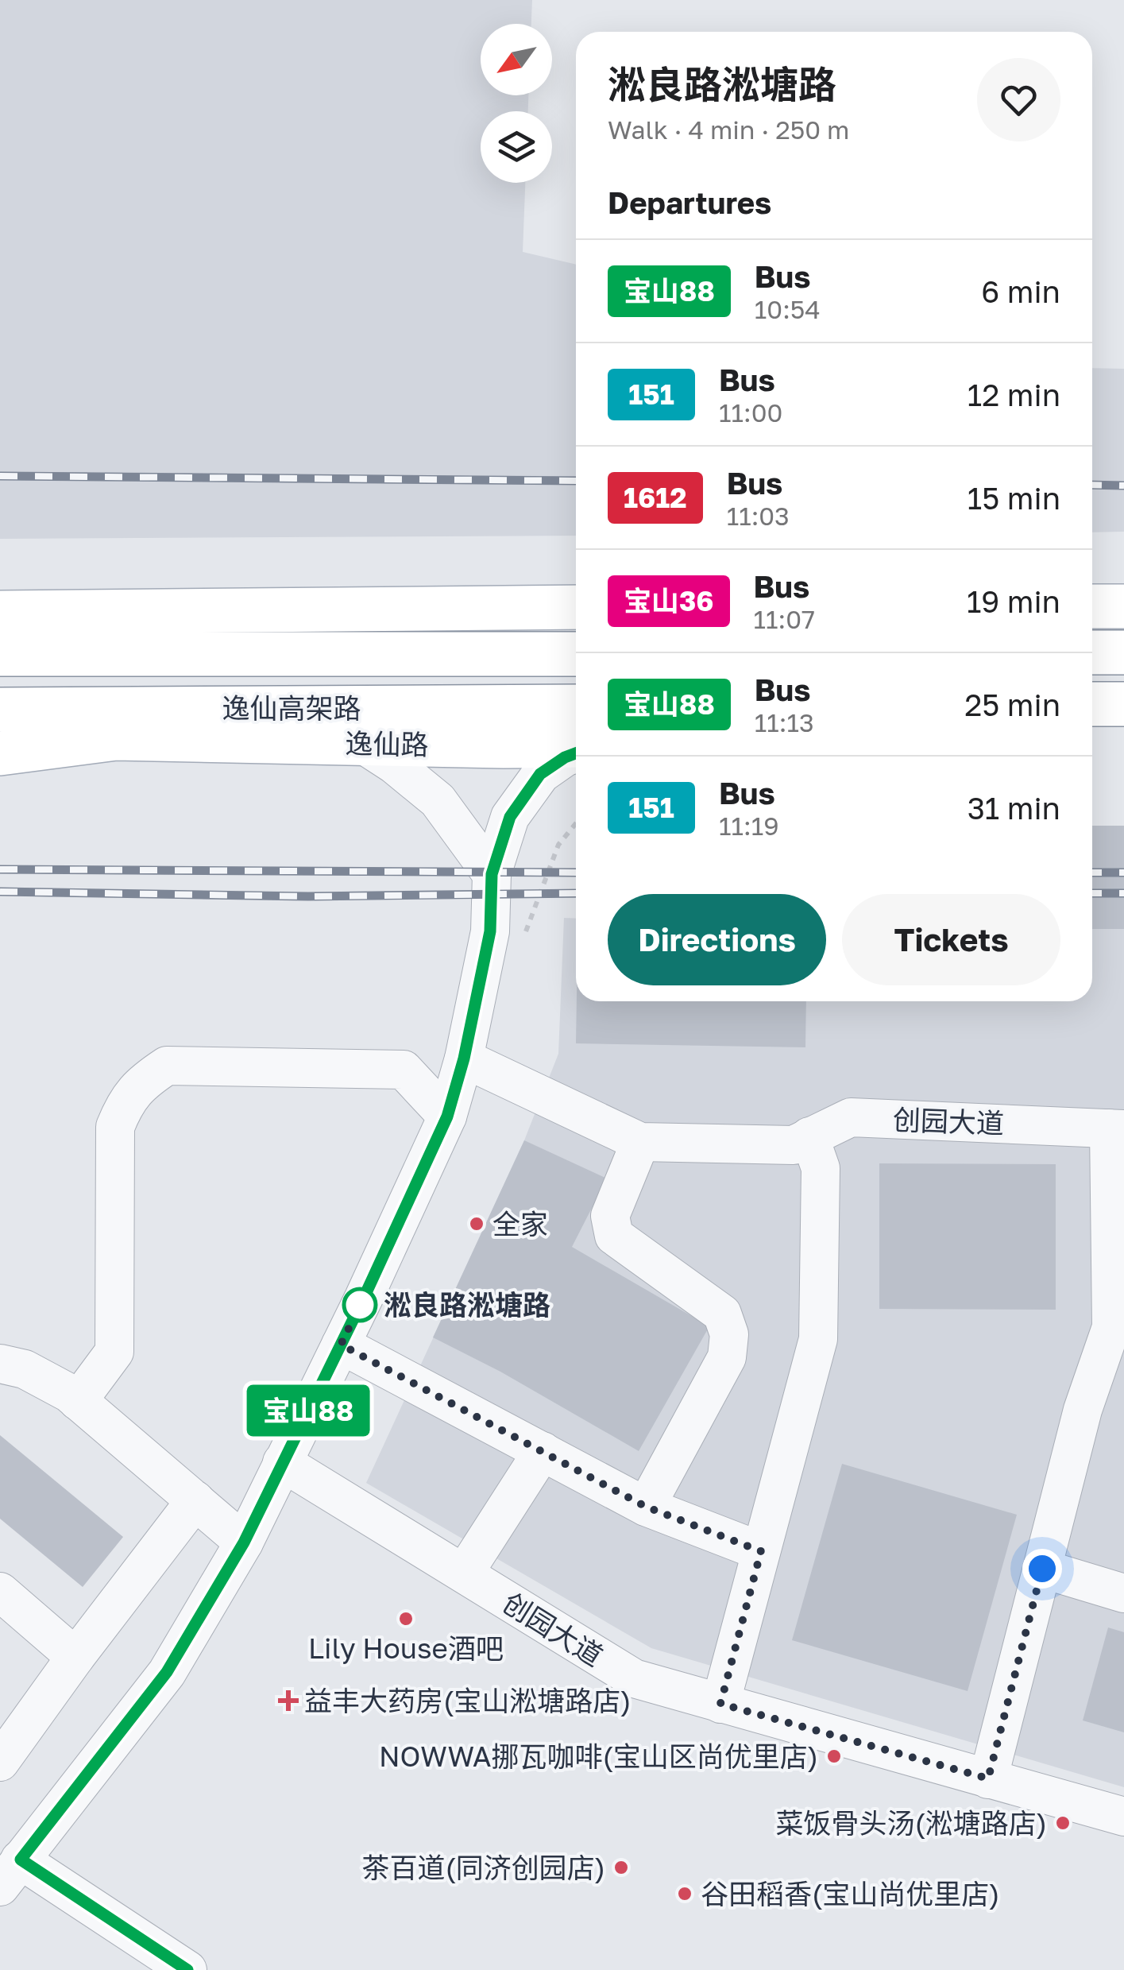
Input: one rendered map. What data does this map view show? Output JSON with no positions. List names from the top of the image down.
{
  "streets": {
    "main road": ["逸仙高架路", "逸仙路"],
    "street": ["创园大道"]
  },
  "places": {
    "other": [
      "全家",
      "淞良路淞塘路",
      "Lily House酒吧",
      "NOWWA挪瓦咖啡(宝山区尚优里店)",
      "菜饭骨头汤(淞塘路店)",
      "茶百道(同济创园店)",
      "谷田稻香(宝山尚优里店)"
    ],
    "health": ["益丰大药房(宝山淞塘路店)"]
  },
  "lines": ["bus line 宝山88"],
  "north": "bottom left",
  "page": {
    "on_map": "宝山88",
    "heading": [
      ["淞良路淞塘路", "Walk · 4 min · 250 m"],
      "Departures"
    ],
    "list": [
      {
        "mark": "宝山88",
        "name": "Bus",
        "note": "10:54",
        "value": "6 min"
      },
      {
        "mark": "151",
        "name": "Bus",
        "note": "11:00",
        "value": "12 min"
      },
      {
        "mark": "1612",
        "name": "Bus",
        "note": "11:03",
        "value": "15 min"
      },
      {
        "mark": "宝山36",
        "name": "Bus",
        "note": "11:07",
        "value": "19 min"
      },
      {
        "mark": "宝山88",
        "name": "Bus",
        "note": "11:13",
        "value": "25 min"
      },
      {
        "mark": "151",
        "name": "Bus",
        "note": "11:19",
        "value": "31 min"
      }
    ],
    "buttons": ["Directions", "Tickets"]
  }
}
